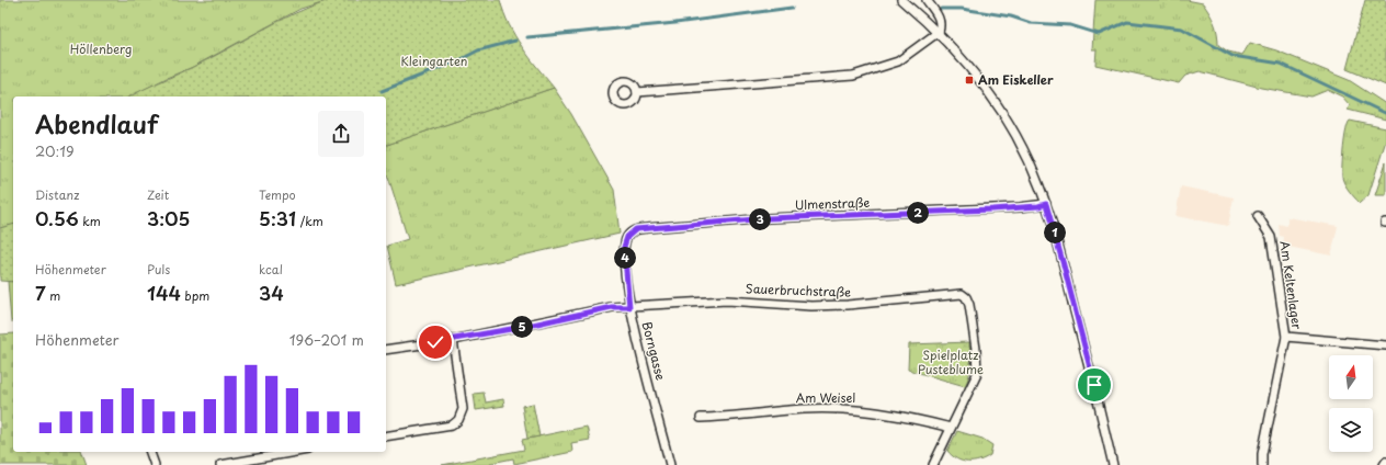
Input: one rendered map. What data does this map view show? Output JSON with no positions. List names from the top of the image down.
{
  "streets": {
    "street": [
      "Ulmenstraße",
      "Am Keltenlager",
      "Sauerbruchstraße",
      "Borngasse",
      "Am Weisel"
    ]
  },
  "crossings": [
    ["Ulmenstraße", "Borngasse"],
    ["Sauerbruchstraße", "Borngasse"],
    ["Sauerbruchstraße", "Am Weisel"]
  ],
  "parks": ["Höllenberg", "Kleingarten", "Spielplatz Pusteblume"],
  "places": {
    "transit": ["Am Eiskeller"]
  },
  "north": "top",
  "page": {
    "heading": ["Abendlauf", "20:19"],
    "stats": [
      ["Distanz", "0.56 km"],
      ["Zeit", "3:05"],
      ["Tempo", "5:31 /km"],
      ["Höhenmeter", "7 m"],
      ["Puls", "144 bpm"],
      ["kcal", "34"]
    ],
    "pins": [
      "2",
      "3",
      "1",
      "4",
      "5"
    ],
    "chart": ["Höhenmeter", "196–201 m"]
  }
}
